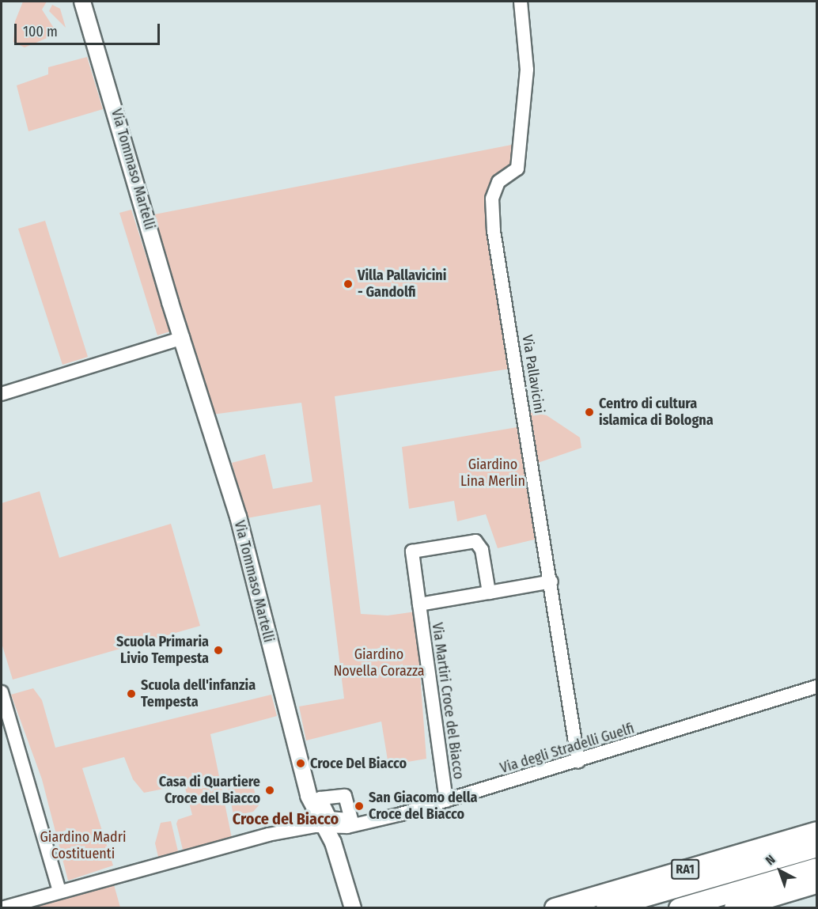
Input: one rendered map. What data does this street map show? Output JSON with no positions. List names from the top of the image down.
{
  "streets": {
    "highway": ["RA1"],
    "main road": ["Via Tommaso Martelli"],
    "street": ["Via Pallavicini", "Via Martiri Croce del Biacco", "Via degli Stradelli Guelfi"]
  },
  "crossings": [
    ["Via Tommaso Martelli", "Via degli Stradelli Guelfi"],
    ["Via Pallavicini", "Via Martiri Croce del Biacco"],
    ["Via Pallavicini", "Via degli Stradelli Guelfi"],
    ["Via Martiri Croce del Biacco", "Via degli Stradelli Guelfi"]
  ],
  "districts": ["Croce del Biacco"],
  "parks": ["Giardino Lina Merlin", "Giardino Novella Corazza", "Giardino Madri Costituenti"],
  "places": [
    "Villa Pallavicini - Gandolfi",
    "Centro di cultura islamica di Bologna",
    "Scuola Primaria Livio Tempesta",
    "Scuola dell'infanzia Tempesta",
    "Croce Del Biacco",
    "Casa di Quartiere Croce del Biacco",
    "San Giacomo della Croce del Biacco"
  ],
  "scale_bar": "100 m",
  "north": "top left"
}
